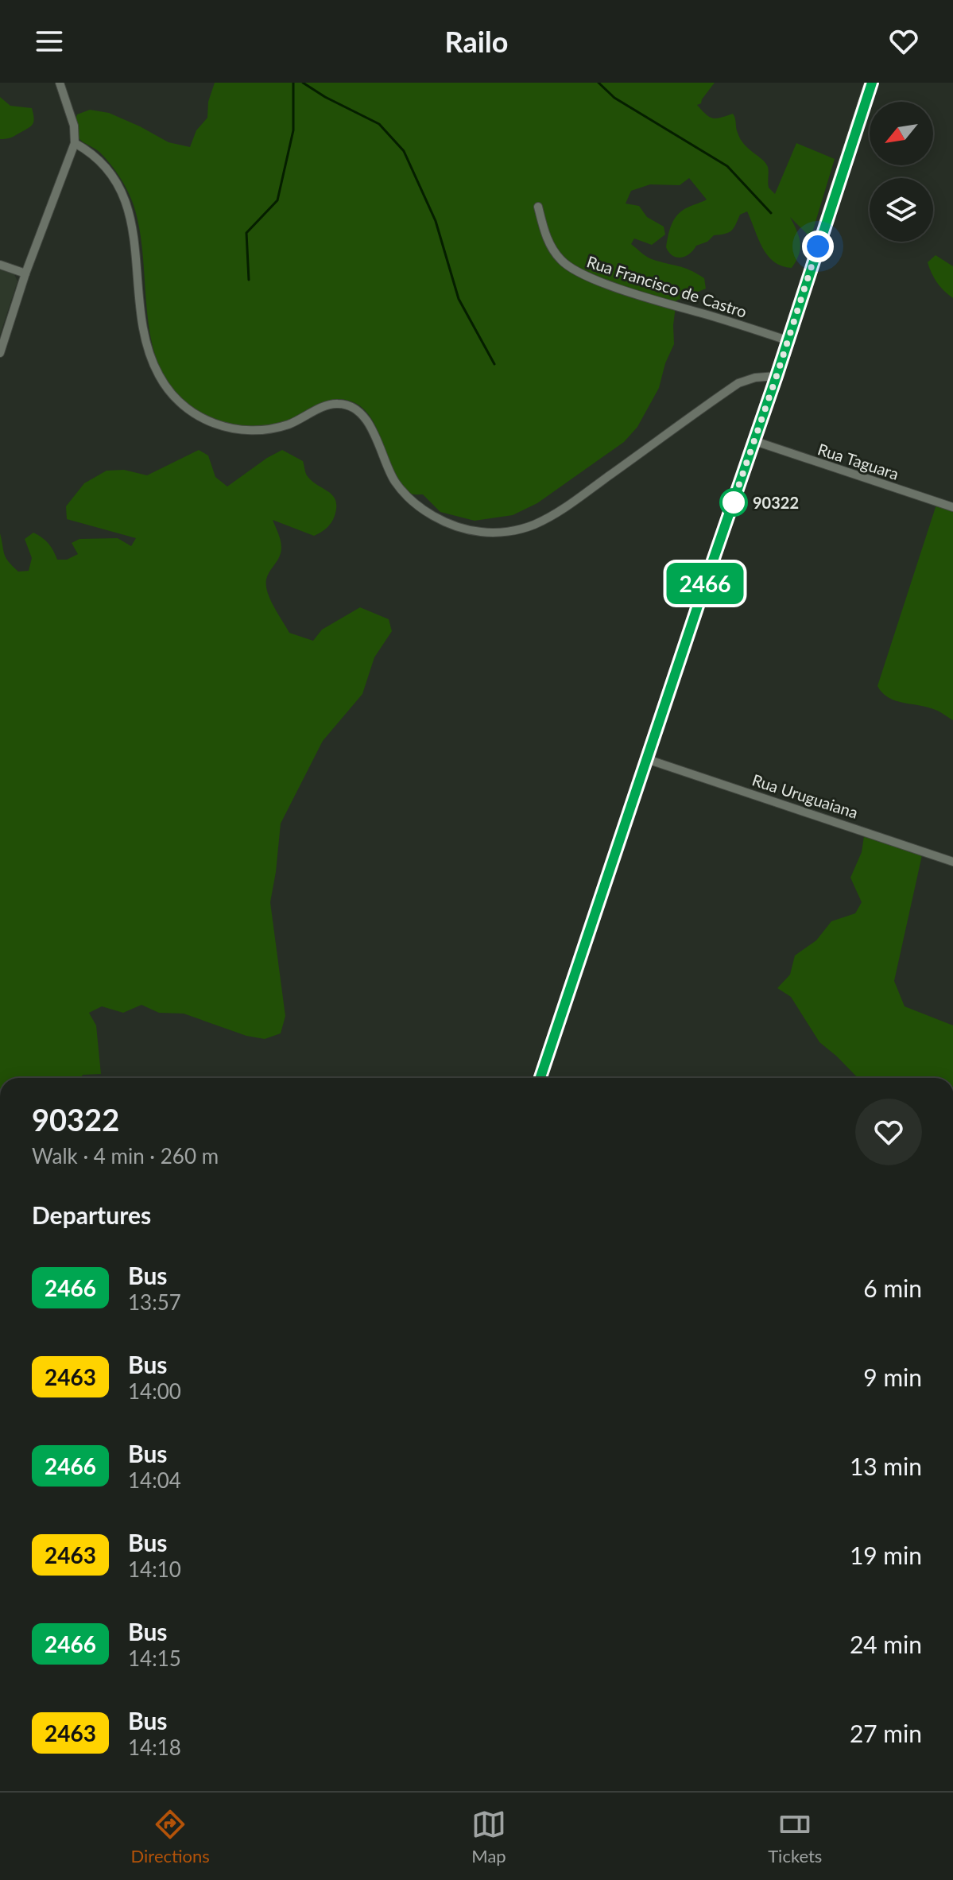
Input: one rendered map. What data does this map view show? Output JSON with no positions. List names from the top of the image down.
{
  "streets": {
    "street": ["Rua Francisco de Castro", "Rua Taguara", "Rua Uruguaiana"]
  },
  "places": ["90322"],
  "lines": ["bus line 2466"],
  "north": "bottom left",
  "page": {
    "header": "Railo",
    "on_map": "2466",
    "heading": [
      ["90322", "Walk · 4 min · 260 m"],
      "Departures"
    ],
    "list": [
      {
        "mark": "2466",
        "name": "Bus",
        "note": "13:57",
        "value": "6 min"
      },
      {
        "mark": "2463",
        "name": "Bus",
        "note": "14:00",
        "value": "9 min"
      },
      {
        "mark": "2466",
        "name": "Bus",
        "note": "14:04",
        "value": "13 min"
      },
      {
        "mark": "2463",
        "name": "Bus",
        "note": "14:10",
        "value": "19 min"
      },
      {
        "mark": "2466",
        "name": "Bus",
        "note": "14:15",
        "value": "24 min"
      },
      {
        "mark": "2463",
        "name": "Bus",
        "note": "14:18",
        "value": "27 min"
      }
    ],
    "tabs": ["Directions", "Map", "Tickets"]
  }
}
